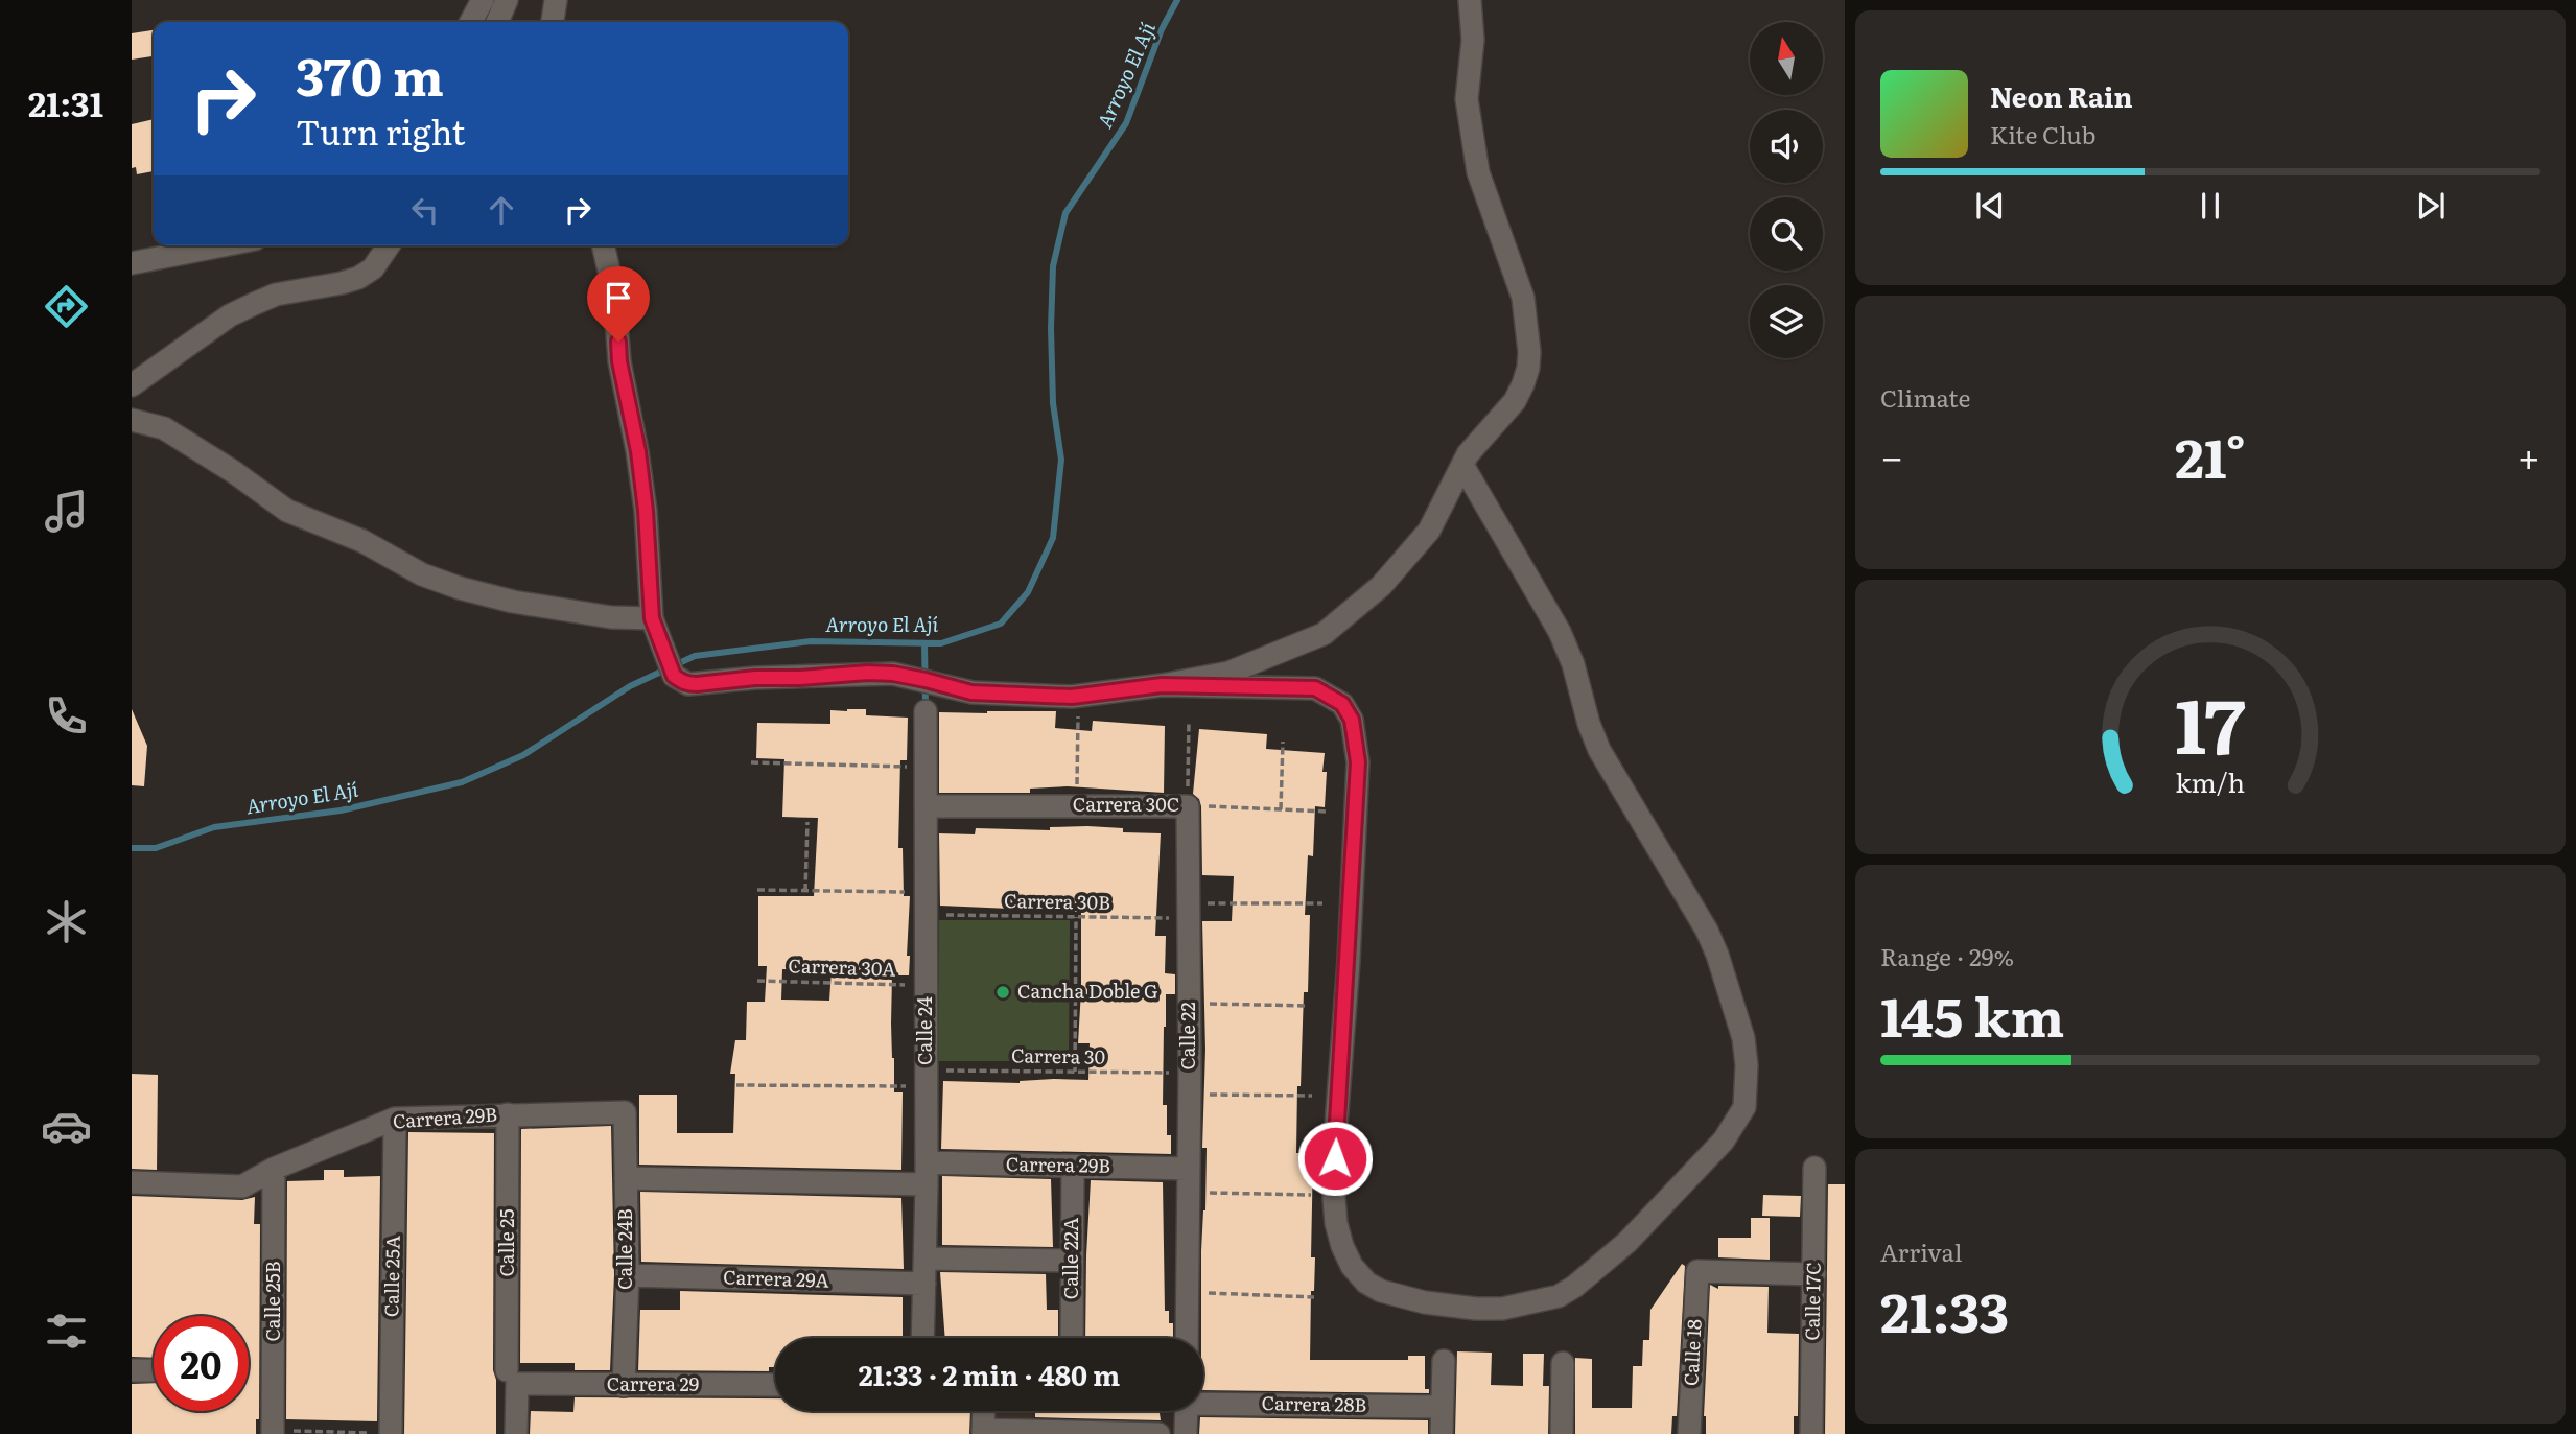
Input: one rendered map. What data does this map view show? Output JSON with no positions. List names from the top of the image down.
{
  "streets": {
    "street": [
      "Carrera 30C",
      "Calle 24",
      "Calle 22",
      "Carrera 29B",
      "Calle 25",
      "Calle 24B",
      "Calle 22A",
      "Calle 25A",
      "Carrera 29A",
      "Calle 25B",
      "Calle 17C",
      "Calle 18",
      "Carrera 29",
      "Carrera 28B"
    ],
    "path": ["Carrera 30B", "Carrera 30A", "Carrera 30"]
  },
  "crossings": [
    ["Carrera 30C", "Calle 24"],
    ["Carrera 30C", "Calle 22"],
    ["Carrera 30B", "Calle 24"],
    ["Carrera 30B", "Calle 22"],
    ["Carrera 30A", "Calle 24"],
    ["Calle 24", "Carrera 30"],
    ["Calle 24", "Carrera 29B"],
    ["Calle 24", "Carrera 29A"],
    ["Calle 22", "Carrera 30"],
    ["Calle 22", "Carrera 29B"],
    ["Carrera 29B", "Calle 25"],
    ["Carrera 29B", "Calle 24B"],
    ["Carrera 29B", "Calle 22A"],
    ["Carrera 29B", "Calle 25A"],
    ["Carrera 29B", "Calle 25B"],
    ["Calle 25", "Carrera 29"],
    ["Calle 24B", "Carrera 29A"],
    ["Calle 24B", "Carrera 29"],
    ["Calle 17C", "Calle 18"]
  ],
  "water": ["Arroyo El Ají"],
  "places": ["Cancha Doble G"],
  "north": "top",
  "page": {
    "tabs": "21:31",
    "turn": ["370 m", "Turn right"],
    "song": ["Neon Rain", "Kite Club"],
    "tile": [
      "Climate",
      ["Range · 29%", "145 km"],
      ["Arrival", "21:33"]
    ],
    "heat": ["−", "21°", "+"],
    "limit": "20",
    "trip": "21:33 · 2 min · 480 m",
    "gauge": ["17", "km/h"]
  }
}
